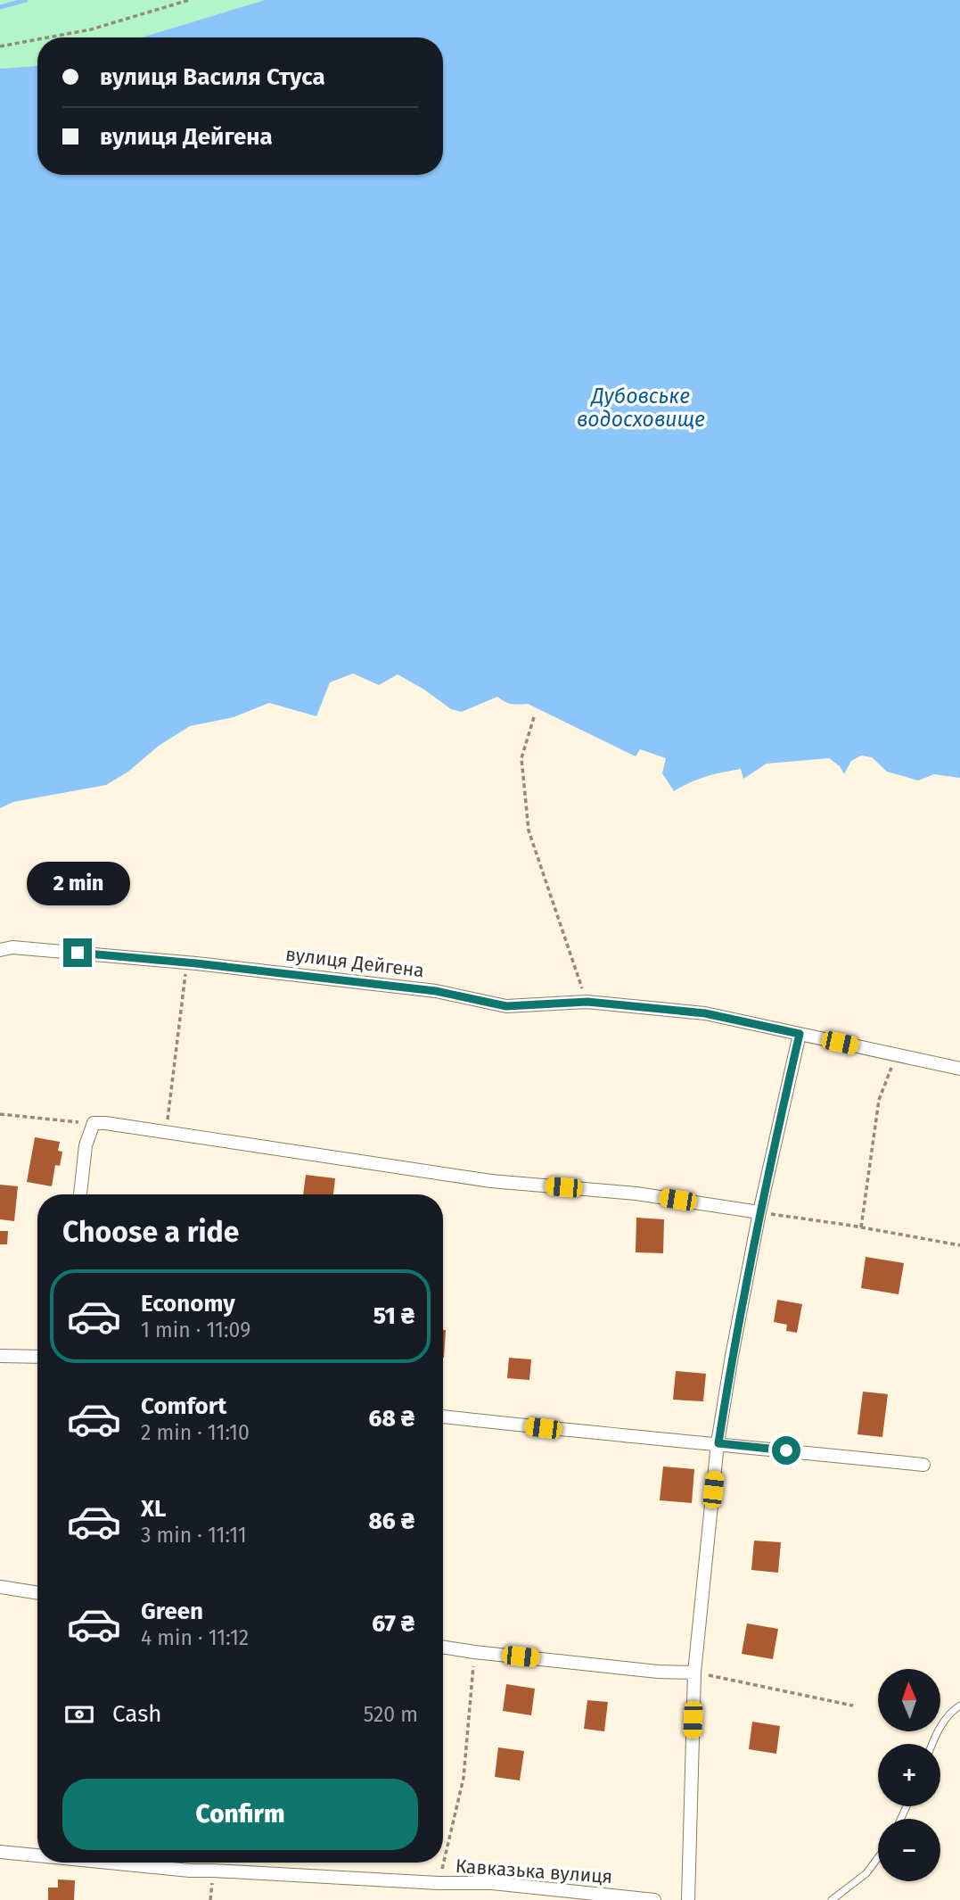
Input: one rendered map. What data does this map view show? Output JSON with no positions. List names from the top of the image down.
{
  "streets": {
    "street": ["вулиця Дейгена", "Кавказька вулиця"]
  },
  "water": ["Дубовське водосховище"],
  "north": "top",
  "page": {
    "banner": ["вулиця Василя Стуса", "вулиця Дейгена"],
    "bubble": "2 min",
    "heading": "Choose a ride",
    "list": [
      {
        "name": "Economy",
        "note": "1 min · 11:09",
        "value": "51 ₴"
      },
      {
        "name": "Comfort",
        "note": "2 min · 11:10",
        "value": "68 ₴"
      },
      {
        "name": "XL",
        "note": "3 min · 11:11",
        "value": "86 ₴"
      },
      {
        "name": "Green",
        "note": "4 min · 11:12",
        "value": "67 ₴"
      }
    ],
    "map_buttons": ["+", "−"],
    "pay": ["Cash", "520 m"],
    "buttons": "Confirm"
  }
}
